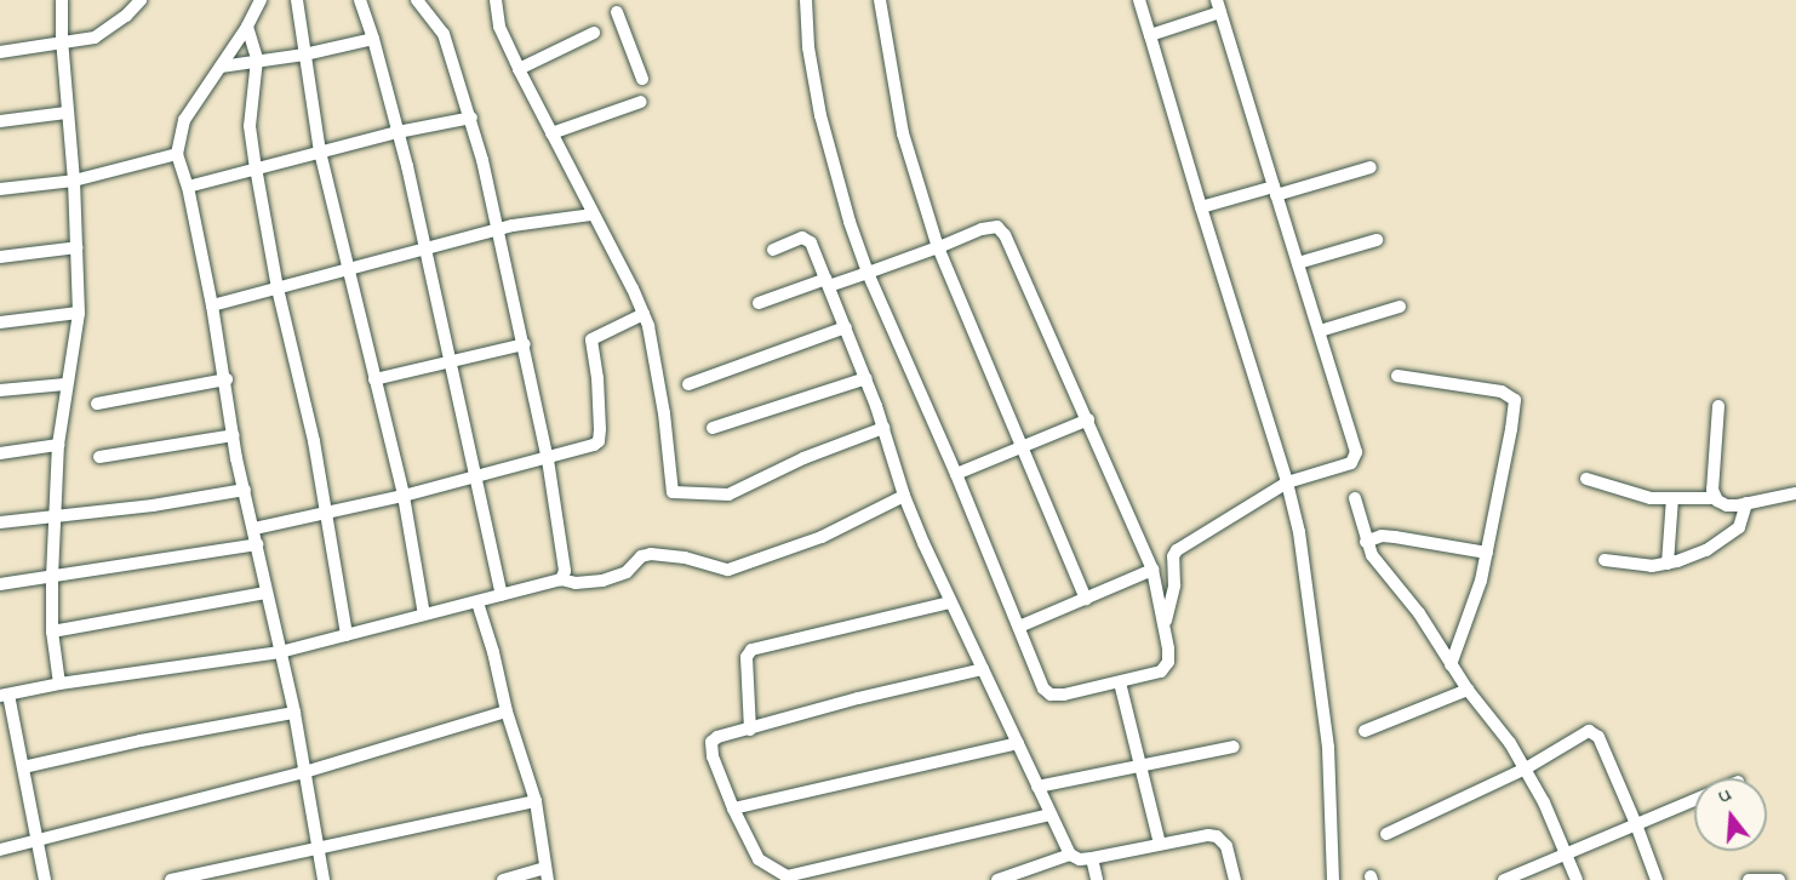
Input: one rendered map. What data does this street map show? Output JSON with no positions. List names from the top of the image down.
{
  "north": "top"
}
